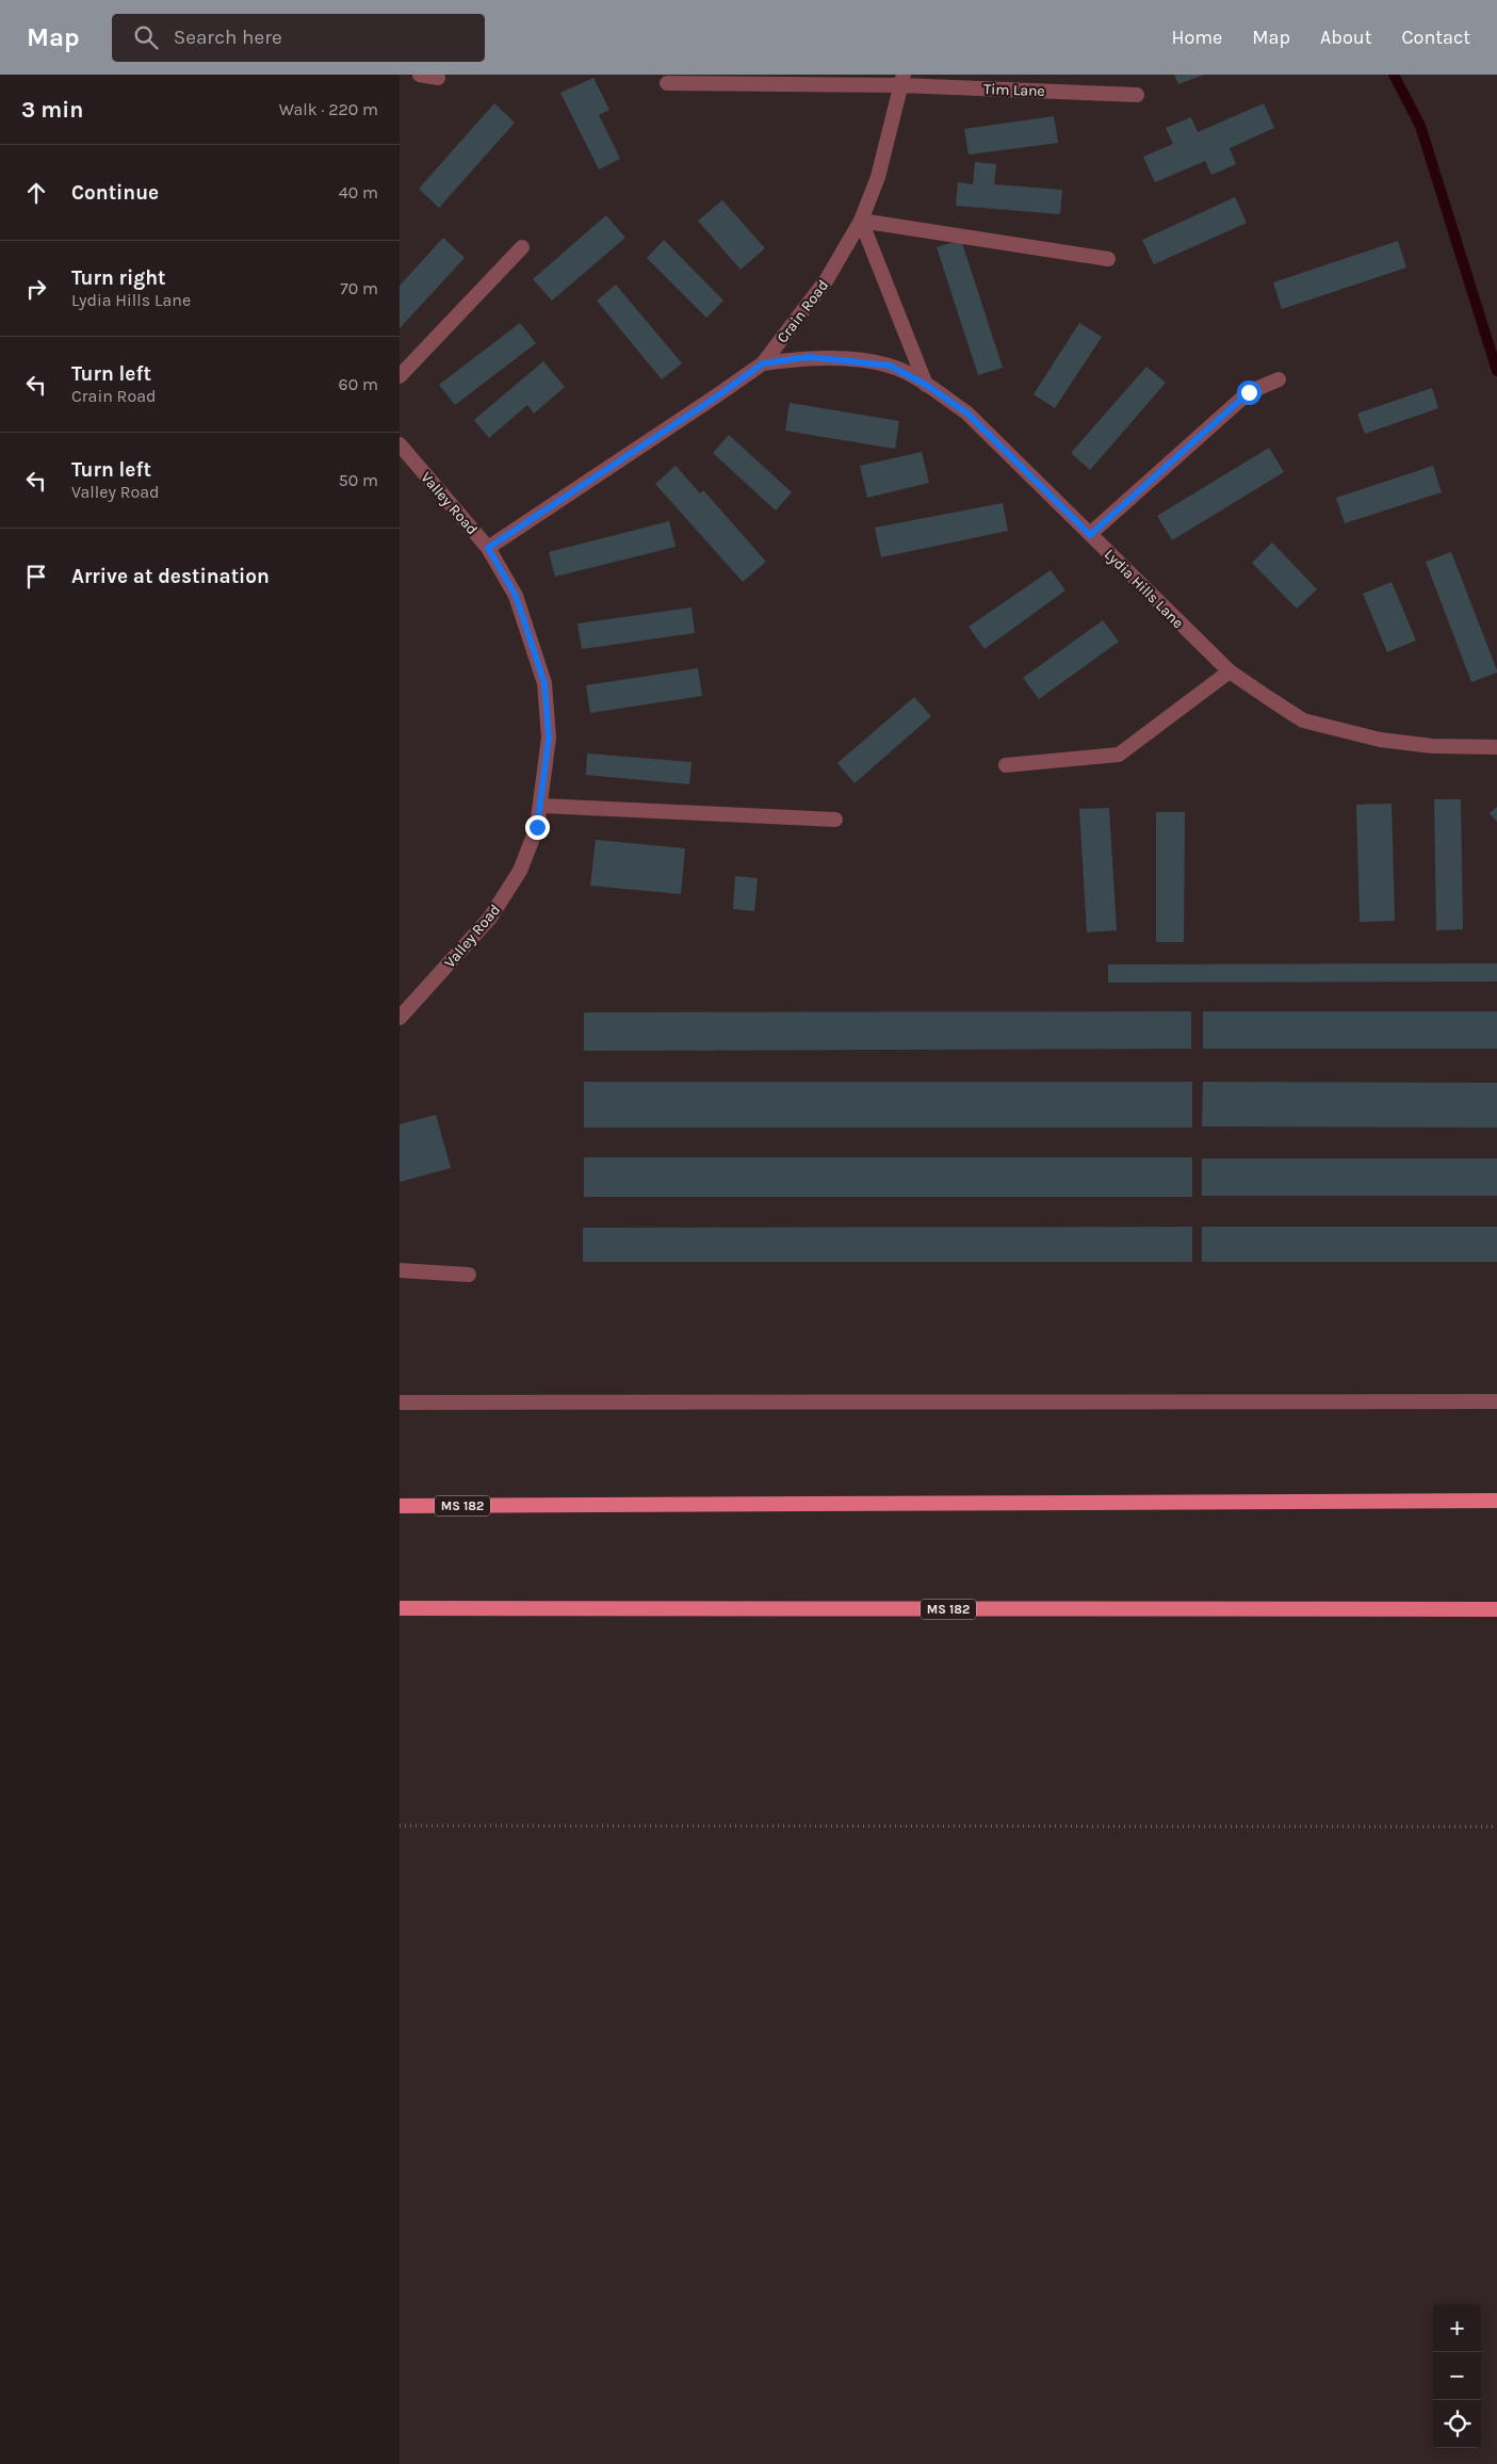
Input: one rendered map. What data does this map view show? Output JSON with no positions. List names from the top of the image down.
{
  "streets": {
    "main road": ["MS 182"],
    "street": [
      "Tim Lane",
      "Crain Road",
      "Valley Road",
      "Lydia Hills Lane"
    ]
  },
  "crossings": [
    ["Tim Lane", "Crain Road"],
    ["Crain Road", "Valley Road"],
    ["Crain Road", "Lydia Hills Lane"]
  ],
  "page": {
    "header": "Map",
    "search": "Search here",
    "nav": [
      "Home",
      "Map",
      "About",
      "Contact"
    ],
    "heading": ["3 min", "Walk · 220 m"],
    "list": [
      ["Continue", "40 m"],
      ["Turn right", "Lydia Hills Lane", "70 m"],
      ["Turn left", "Crain Road", "60 m"],
      ["Turn left", "Valley Road", "50 m"],
      "Arrive at destination"
    ],
    "map_buttons": ["+", "−"]
  }
}
